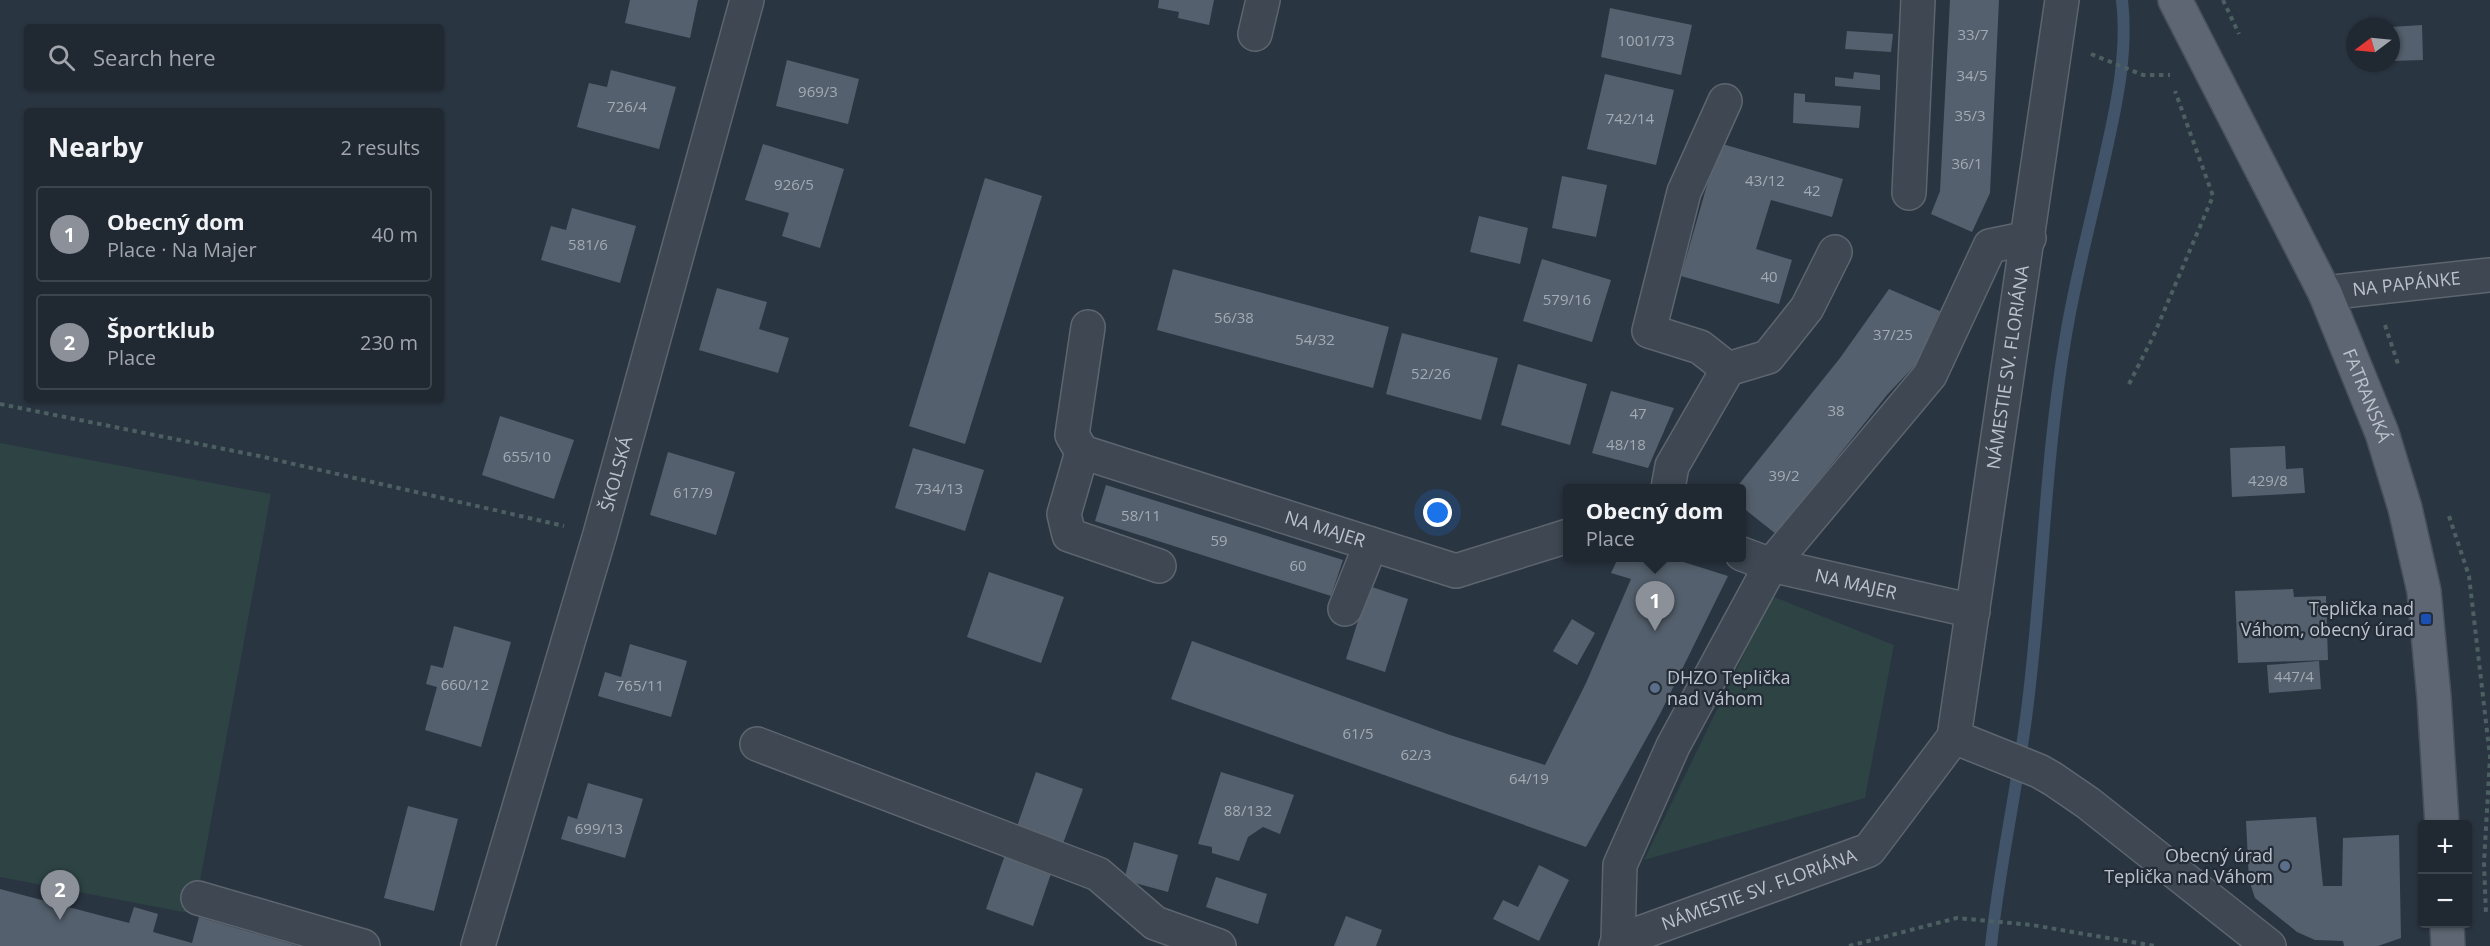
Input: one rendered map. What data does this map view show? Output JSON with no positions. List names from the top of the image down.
{
  "streets": {
    "main road": ["FATRANSKÁ"],
    "street": [
      "NA PAPÁNKE",
      "NÁMESTIE SV. FLORIÁNA",
      "ŠKOLSKÁ",
      "NA MAJER"
    ]
  },
  "crossings": [
    ["NA PAPÁNKE", "FATRANSKÁ"],
    ["NÁMESTIE SV. FLORIÁNA", "NA MAJER"]
  ],
  "places": {
    "transit": ["Teplička nad Váhom, obecný úrad"],
    "other": ["DHZO Teplička nad Váhom", "Obecný úrad Teplička nad Váhom"]
  },
  "house_numbers": [
    "33/7",
    "1001/73",
    "34/5",
    "969/3",
    "726/4",
    "35/3",
    "742/14",
    "36/1",
    "43/12",
    "926/5",
    "42",
    "581/6",
    "40",
    "579/16",
    "56/38",
    "37/25",
    "54/32",
    "52/26",
    "38",
    "47",
    "48/18",
    "655/10",
    "39/2",
    "429/8",
    "734/13",
    "617/9",
    "58/11",
    "59",
    "60",
    "447/4",
    "660/12",
    "765/11",
    "61/5",
    "62/3",
    "64/19",
    "88/132",
    "699/13"
  ],
  "north": "left",
  "page": {
    "search": "Search here",
    "heading": ["Nearby", "2 results"],
    "list": [
      {
        "mark": "1",
        "name": "Obecný dom",
        "note": "Place · Na Majer",
        "value": "40 m"
      },
      {
        "mark": "2",
        "name": "Športklub",
        "note": "Place",
        "value": "230 m"
      }
    ],
    "popup": ["Obecný dom", "Place"],
    "pins": ["1", "2"],
    "map_buttons": ["+", "−"]
  }
}
